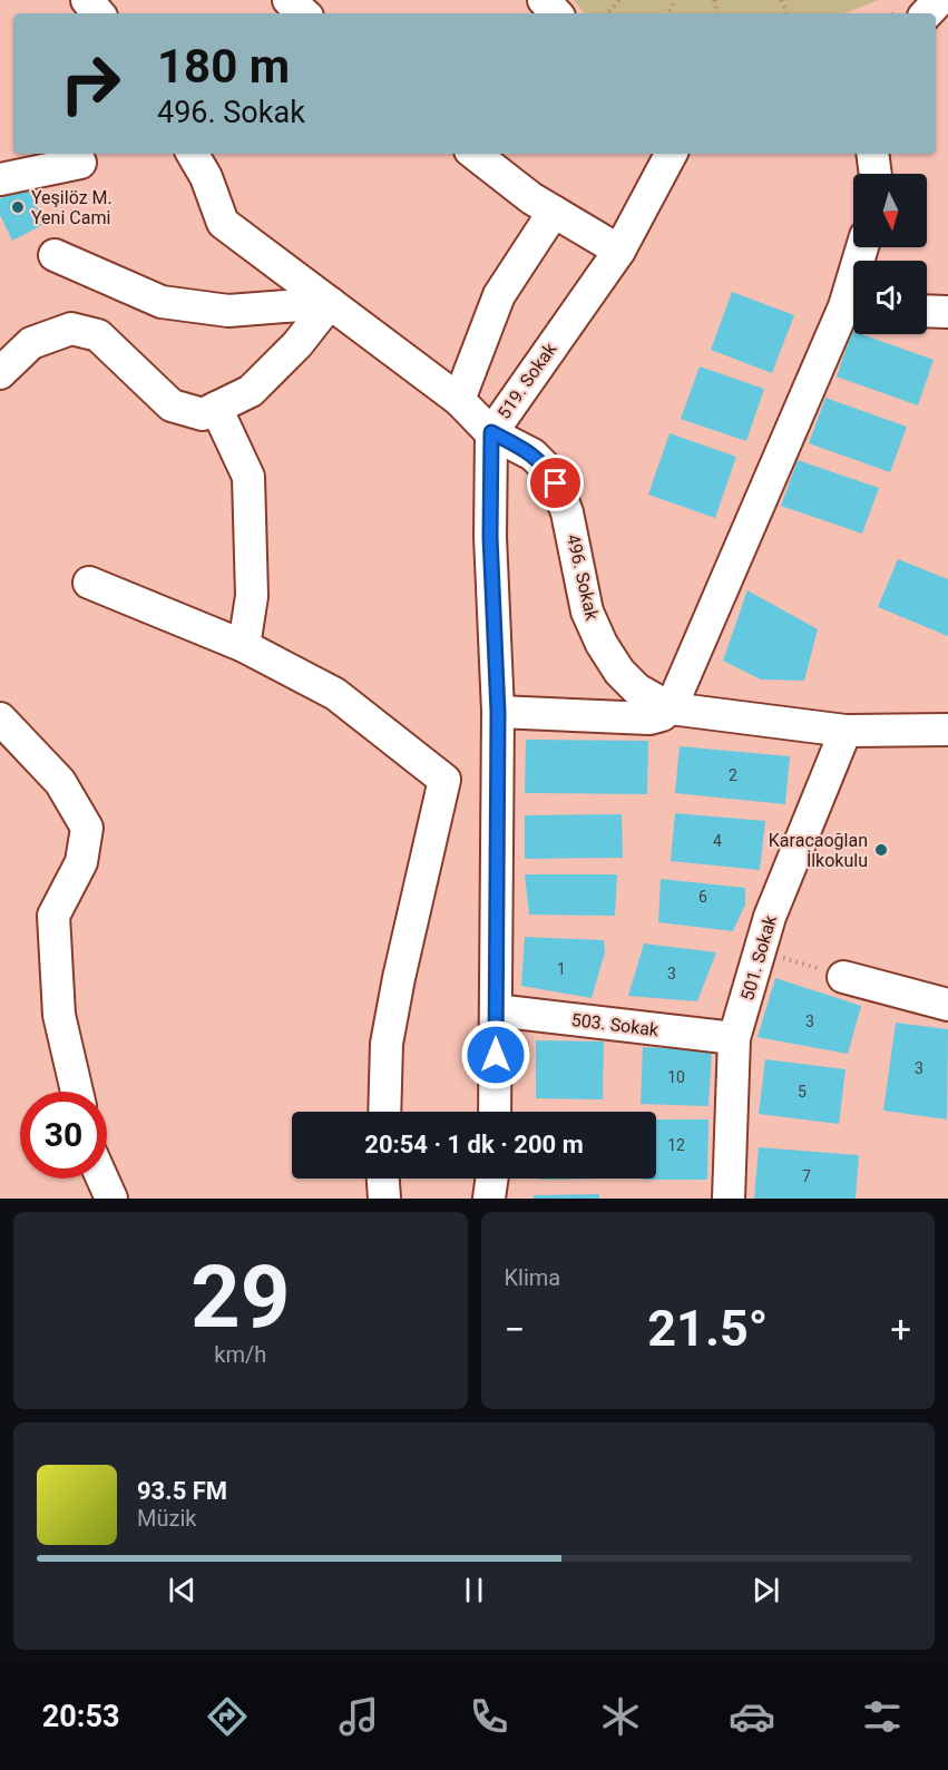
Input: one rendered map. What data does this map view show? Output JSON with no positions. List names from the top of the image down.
{
  "streets": {
    "street": [
      "519. Sokak",
      "496. Sokak",
      "501. Sokak",
      "503. Sokak"
    ]
  },
  "crossings": [
    ["519. Sokak", "496. Sokak"],
    ["519. Sokak", "503. Sokak"],
    ["496. Sokak", "501. Sokak"],
    ["501. Sokak", "503. Sokak"]
  ],
  "places": ["Yeşilöz M. Yeni Cami", "Karacaoğlan İlkokulu"],
  "house_numbers": [
    "2",
    "4",
    "6",
    "1",
    "3",
    "3",
    "3",
    "10",
    "5",
    "12",
    "7"
  ],
  "north": "bottom",
  "page": {
    "turn": ["180 m", "496. Sokak"],
    "limit": "30",
    "trip": "20:54 · 1 dk · 200 m",
    "tile": [
      ["29", "km/h"],
      "Klima"
    ],
    "heat": ["−", "21.5°", "+"],
    "song": ["93.5 FM", "Müzik"],
    "tabs": "20:53"
  }
}
